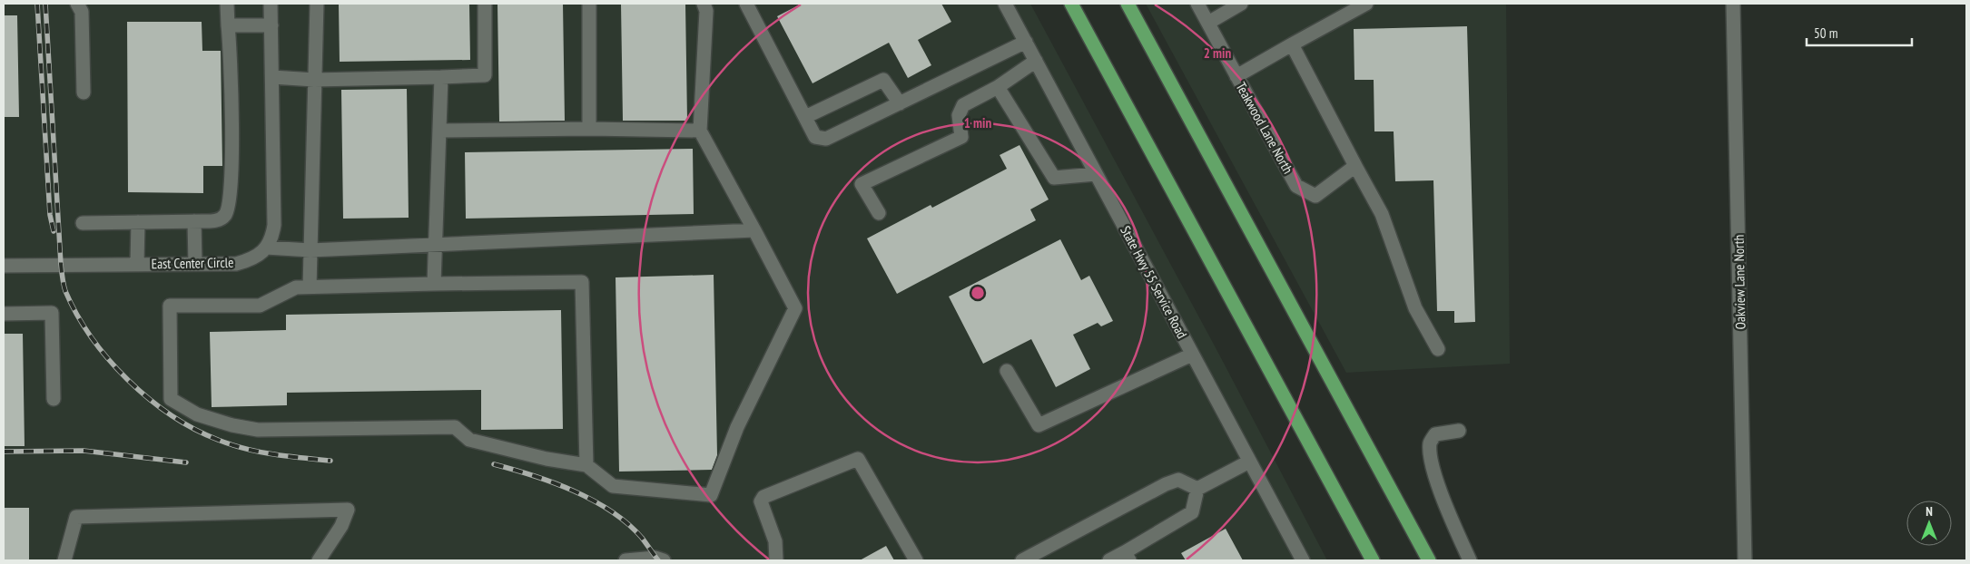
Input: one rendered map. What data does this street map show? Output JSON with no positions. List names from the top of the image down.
{
  "streets": {
    "street": [
      "Teakwood Lane North",
      "East Center Circle",
      "State Hwy 55 Service Road",
      "Oakview Lane North"
    ]
  },
  "scale_bar": "50 m",
  "north": "top",
  "rings": ["2 min", "1 min"]
}
